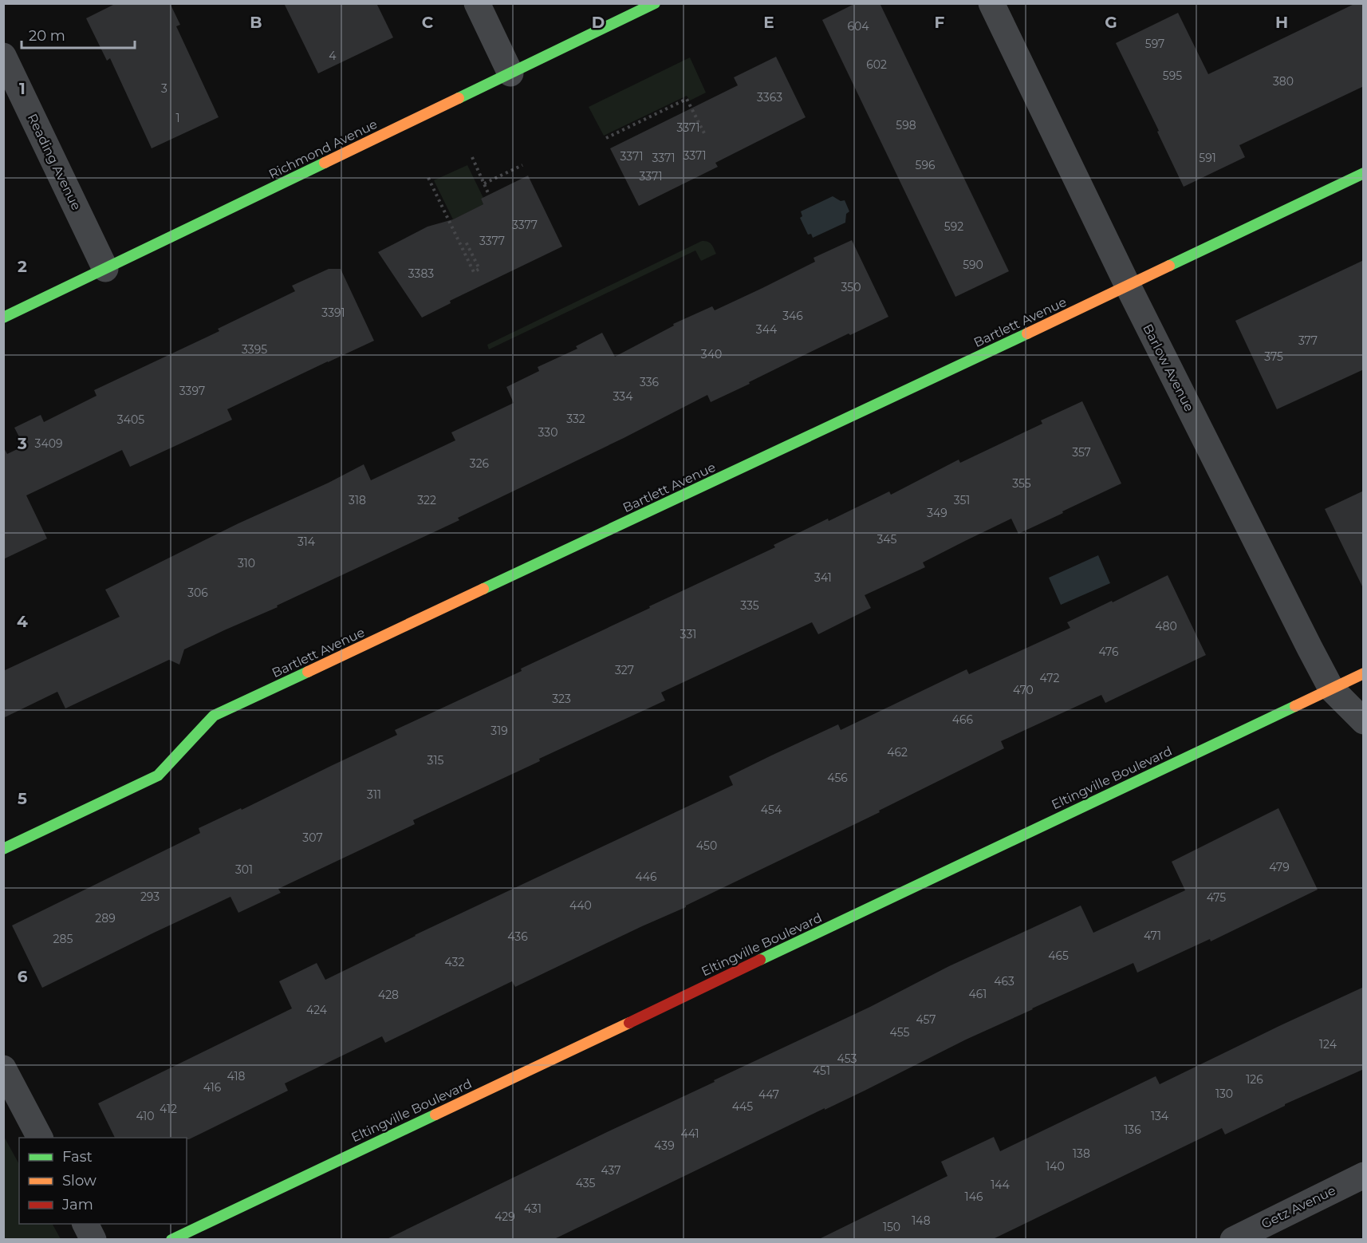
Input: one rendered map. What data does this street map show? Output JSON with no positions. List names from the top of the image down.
{
  "streets": {
    "street": [
      "Richmond Avenue",
      "Reading Avenue",
      "Bartlett Avenue",
      "Barlow Avenue",
      "Eltingville Boulevard",
      "Getz Avenue"
    ]
  },
  "crossings": [
    ["Richmond Avenue", "Reading Avenue"],
    ["Bartlett Avenue", "Barlow Avenue"],
    ["Barlow Avenue", "Eltingville Boulevard"]
  ],
  "house_numbers": [
    "604",
    "597",
    "4",
    "602",
    "595",
    "380",
    "3",
    "3363",
    "1",
    "598",
    "3371",
    "3371",
    "3371",
    "3371",
    "591",
    "596",
    "3371",
    "3377",
    "592",
    "3377",
    "590",
    "3383",
    "350",
    "3391",
    "346",
    "344",
    "377",
    "3395",
    "340",
    "375",
    "336",
    "3397",
    "334",
    "332",
    "3405",
    "330",
    "3409",
    "357",
    "326",
    "355",
    "318",
    "322",
    "351",
    "349",
    "345",
    "314",
    "310",
    "341",
    "306",
    "335",
    "480",
    "331",
    "476",
    "327",
    "472",
    "470",
    "323",
    "466",
    "319",
    "462",
    "315",
    "456",
    "311",
    "454",
    "307",
    "450",
    "479",
    "301",
    "446",
    "293",
    "475",
    "440",
    "289",
    "471",
    "436",
    "285",
    "465",
    "432",
    "463",
    "461",
    "428",
    "424",
    "457",
    "455",
    "124",
    "453",
    "451",
    "418",
    "126",
    "416",
    "130",
    "447",
    "445",
    "412",
    "410",
    "134",
    "136",
    "441",
    "439",
    "138",
    "140",
    "437",
    "435",
    "144",
    "146",
    "431",
    "429",
    "148",
    "150"
  ],
  "legend": ["Fast", "Slow", "Jam"],
  "scale_bar": "20 m",
  "grid": {
    "columns": [
      "B",
      "C",
      "D",
      "E",
      "F",
      "G",
      "H"
    ],
    "rows": [
      "1",
      "2",
      "3",
      "4",
      "5",
      "6"
    ]
  }
}
